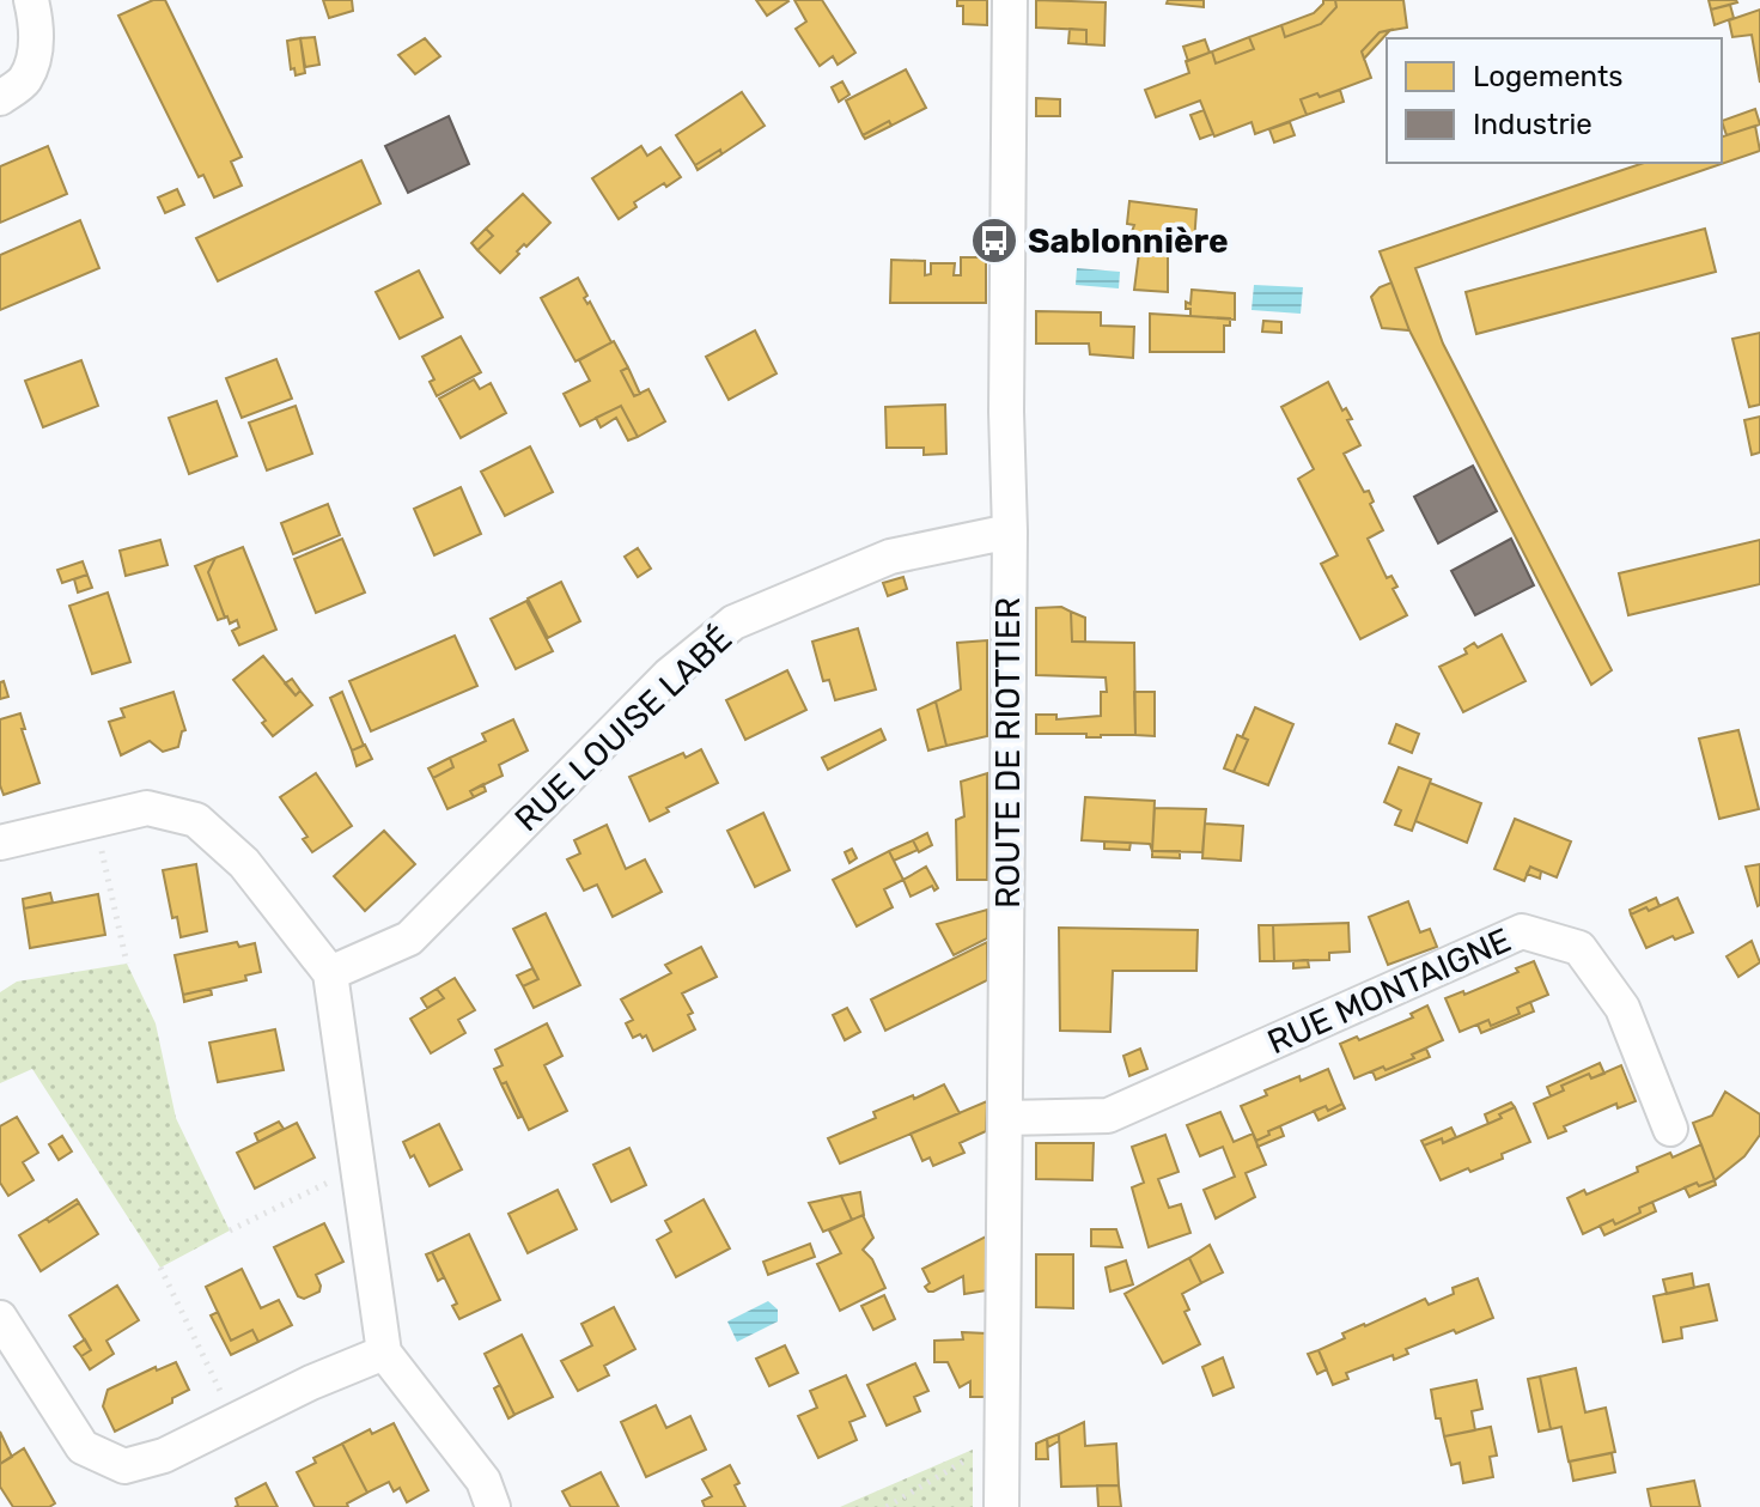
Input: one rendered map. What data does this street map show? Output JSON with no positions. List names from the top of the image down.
{
  "streets": {
    "street": ["RUE LOUISE LABÉ", "ROUTE DE RIOTTIER", "RUE MONTAIGNE"]
  },
  "crossings": [
    ["RUE LOUISE LABÉ", "ROUTE DE RIOTTIER"],
    ["ROUTE DE RIOTTIER", "RUE MONTAIGNE"]
  ],
  "places": {
    "bus stop": ["Sablonnière"]
  },
  "legend": ["Logements", "Industrie"]
}
